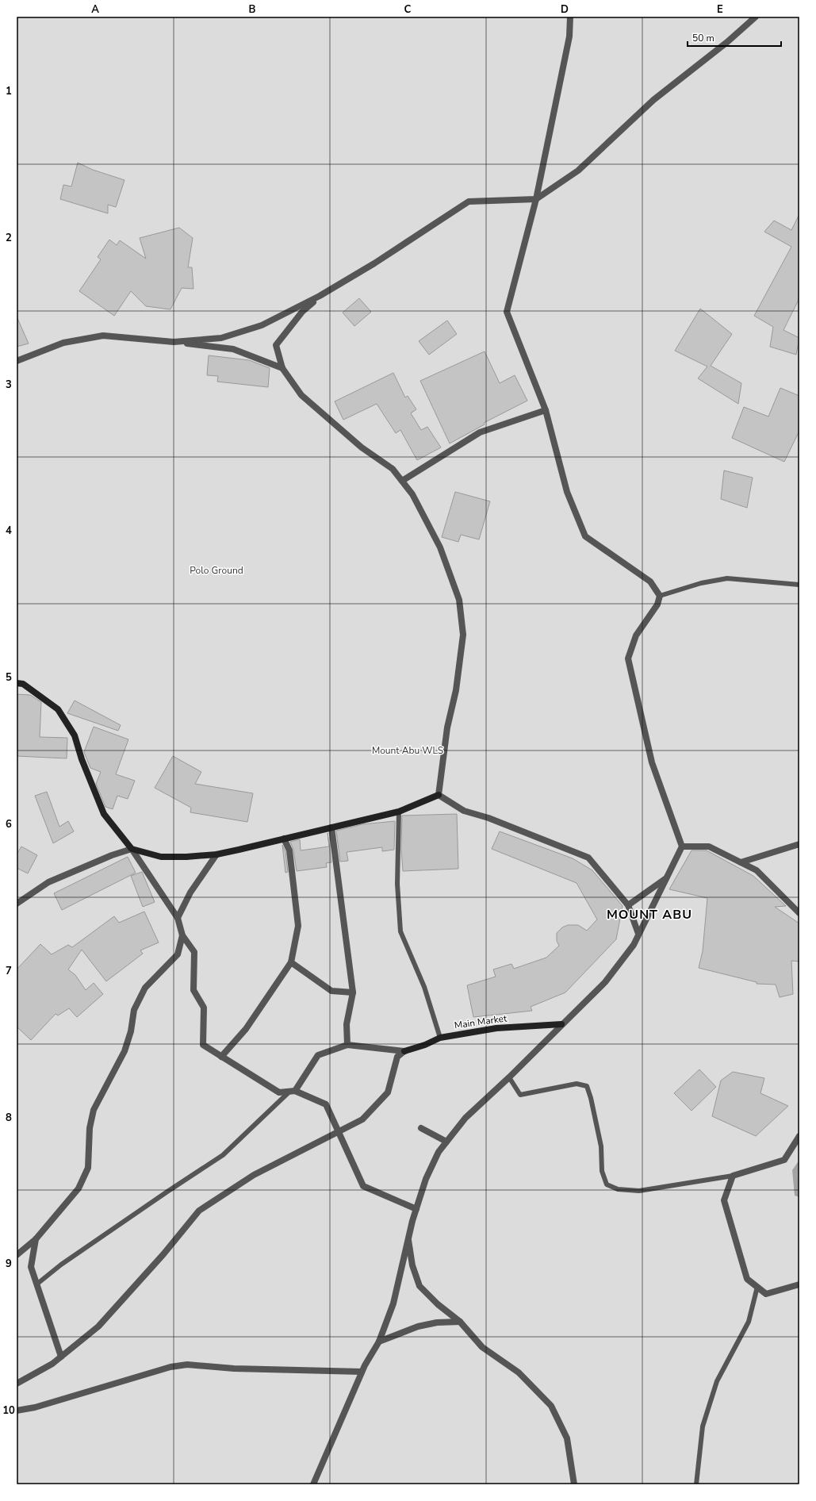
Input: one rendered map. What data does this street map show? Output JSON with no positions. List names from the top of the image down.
{
  "streets": {
    "main road": ["Main Market"]
  },
  "districts": ["MOUNT ABU"],
  "parks": ["Polo Ground", "Mount Abu WLS"],
  "scale_bar": "50 m",
  "grid": {
    "columns": [
      "A",
      "B",
      "C",
      "D",
      "E"
    ],
    "rows": [
      "1",
      "2",
      "3",
      "4",
      "5",
      "6",
      "7",
      "8",
      "9",
      "10"
    ]
  }
}
